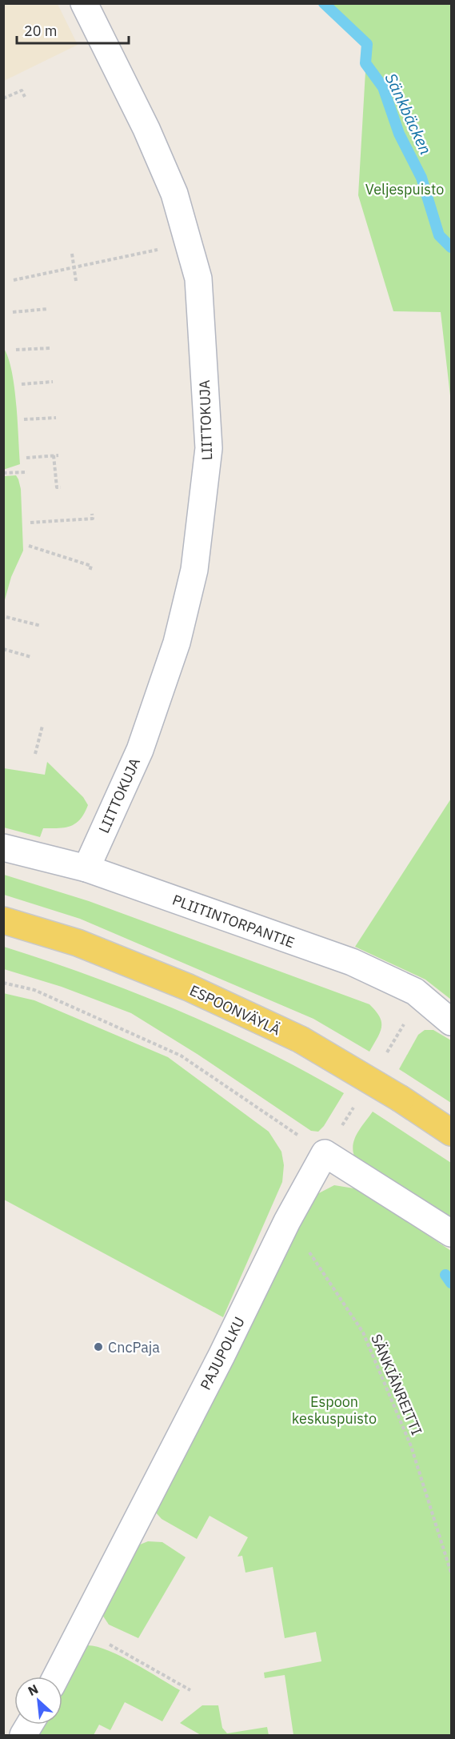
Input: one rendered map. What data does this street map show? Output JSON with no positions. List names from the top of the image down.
{
  "streets": {
    "main road": ["ESPOONVÄYLÄ"],
    "street": ["LIITTOKUJA", "PLIITINTORPANTIE", "PAJUPOLKU"],
    "path": ["SÄNKIÄNREITTI"]
  },
  "crossings": [
    ["LIITTOKUJA", "PLIITINTORPANTIE"],
    ["PAJUPOLKU", "SÄNKIÄNREITTI"]
  ],
  "water": ["Sänkbäcken"],
  "parks": ["Veljespuisto", "Espoon keskuspuisto"],
  "places": ["CncPaja"],
  "scale_bar": "20 m",
  "north": "top left"
}
